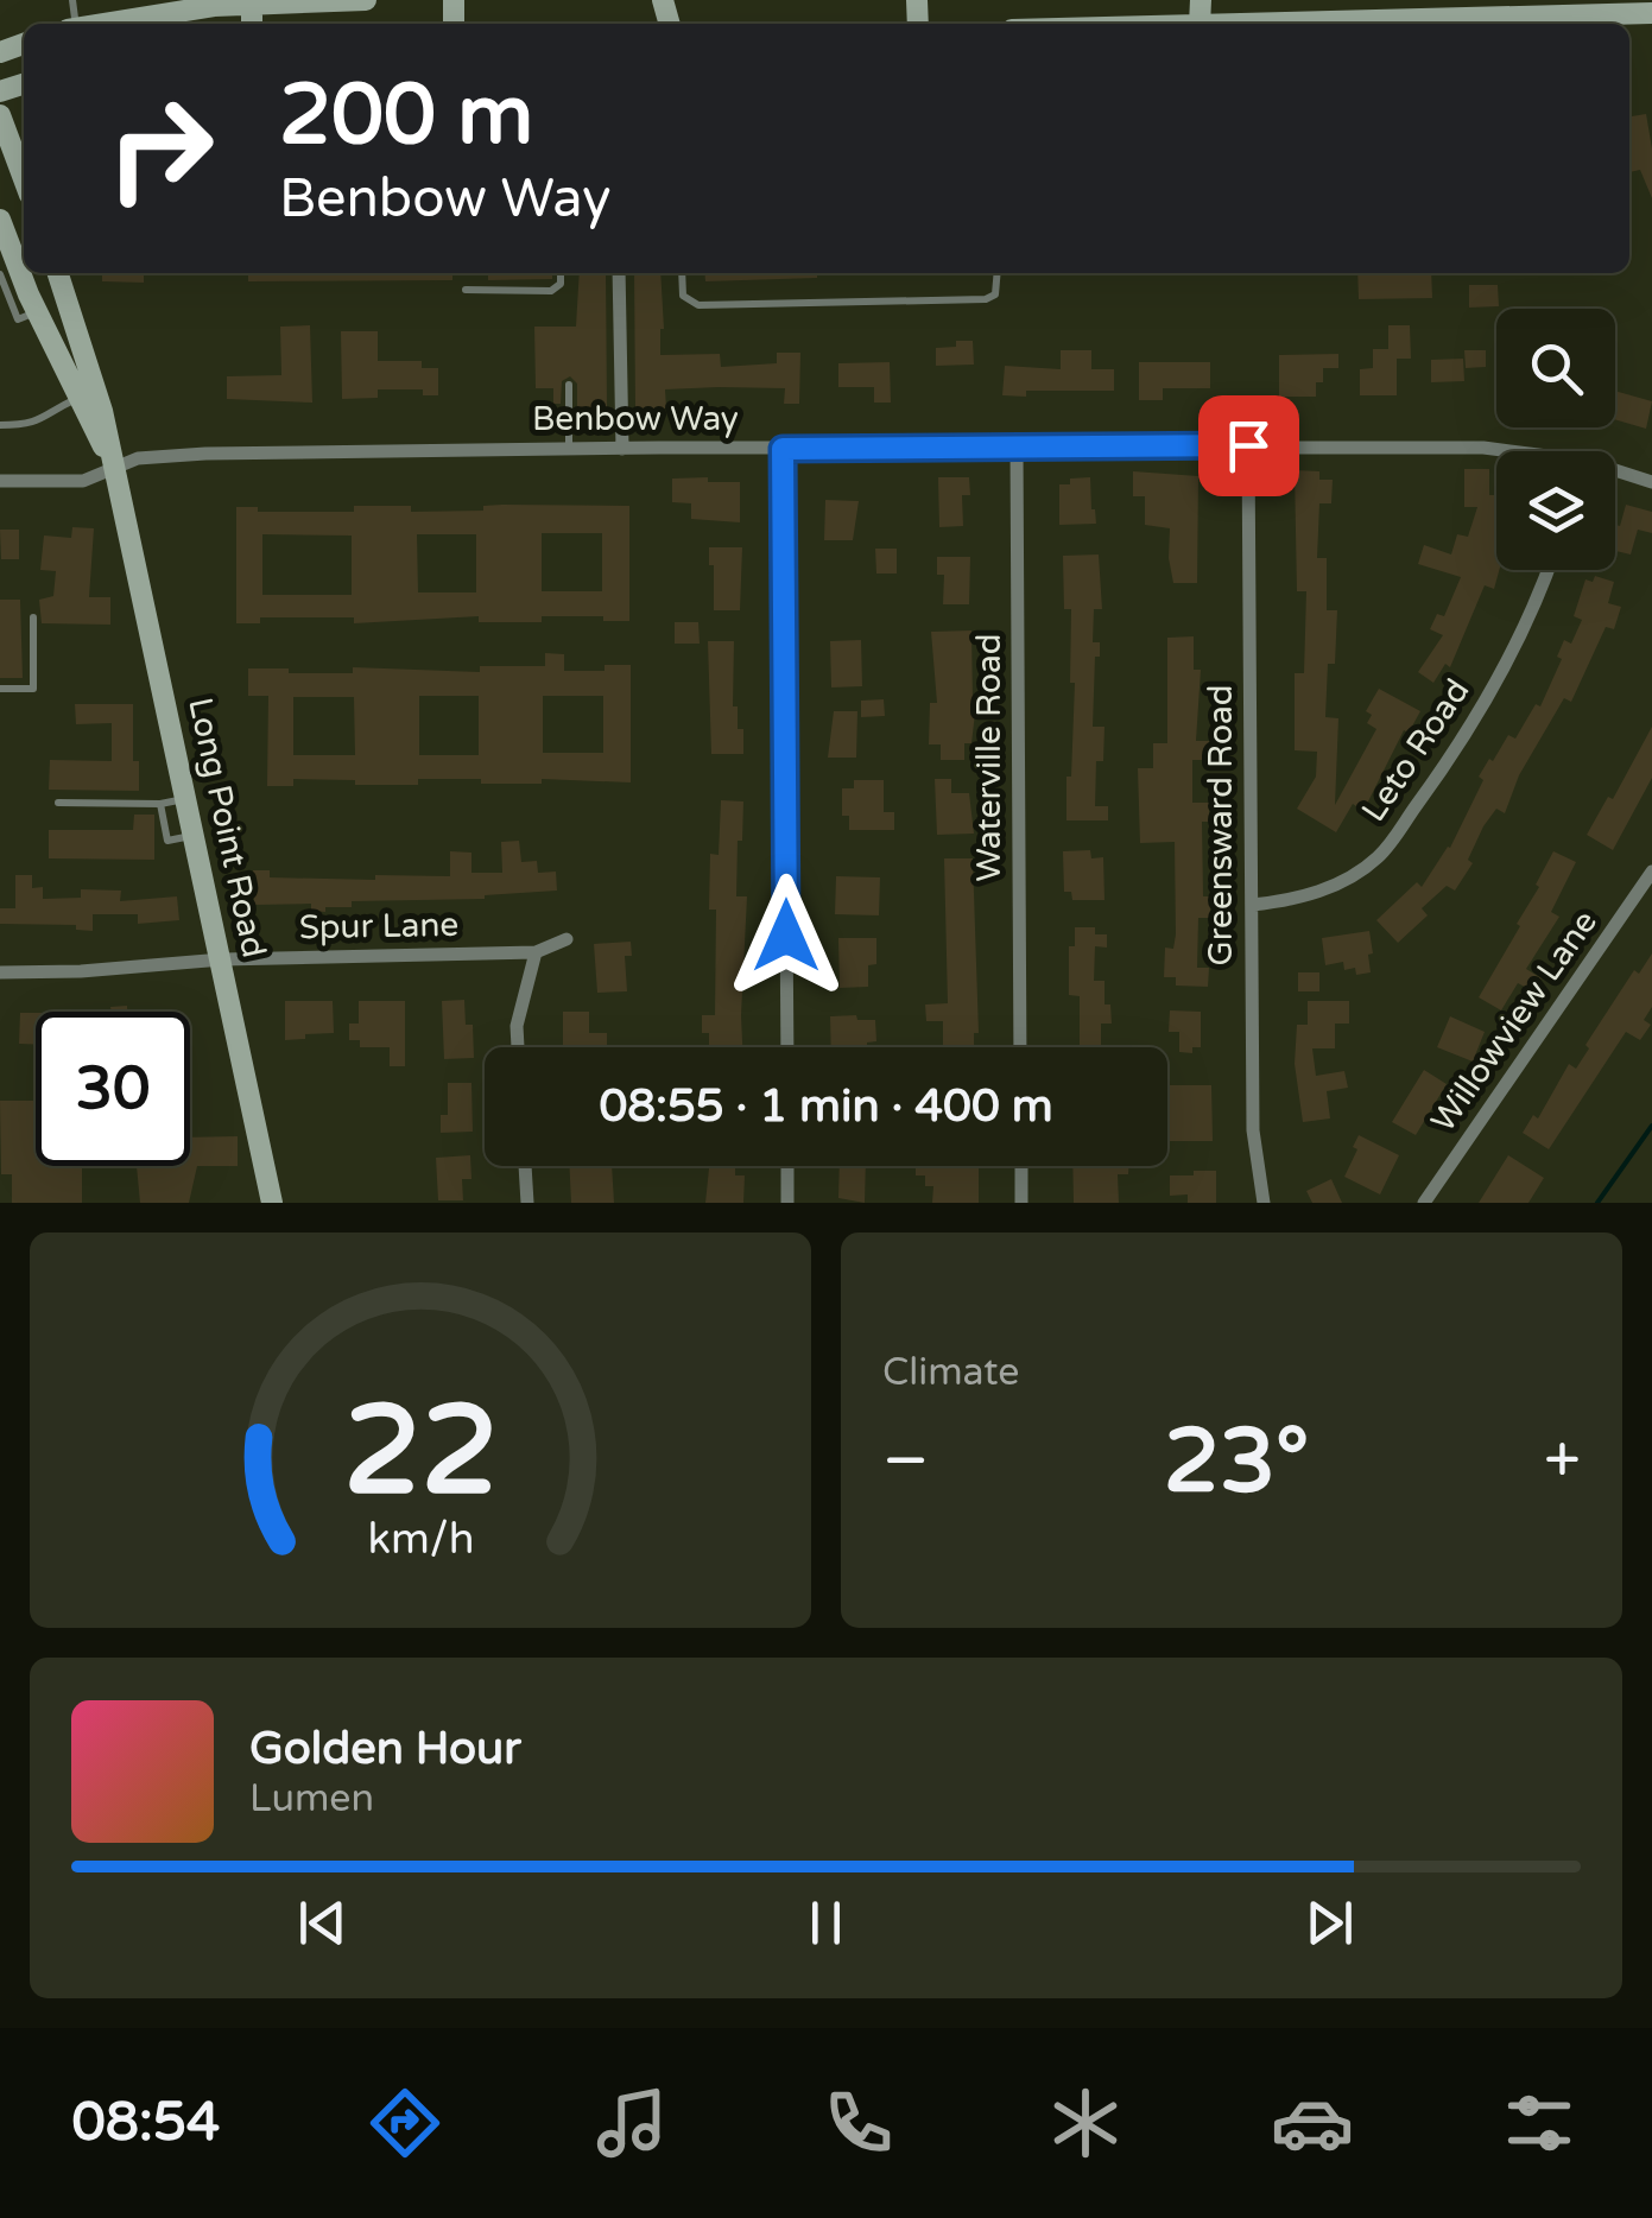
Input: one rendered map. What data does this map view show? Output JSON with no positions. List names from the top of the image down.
{
  "streets": {
    "main road": ["Long Point Road"],
    "street": [
      "Benbow Way",
      "Leto Road",
      "Waterville Road",
      "Greensward Road",
      "Spur Lane",
      "Willowview Lane"
    ]
  },
  "crossings": [
    ["Benbow Way", "Waterville Road"],
    ["Benbow Way", "Greensward Road"],
    ["Benbow Way", "Long Point Road"],
    ["Leto Road", "Greensward Road"],
    ["Long Point Road", "Spur Lane"]
  ],
  "page": {
    "turn": ["200 m", "Benbow Way"],
    "limit": "30",
    "trip": "08:55 · 1 min · 400 m",
    "tile": "Climate",
    "heat": ["−", "23°", "+"],
    "song": ["Golden Hour", "Lumen"],
    "tabs": "08:54",
    "gauge": ["22", "km/h"]
  }
}
